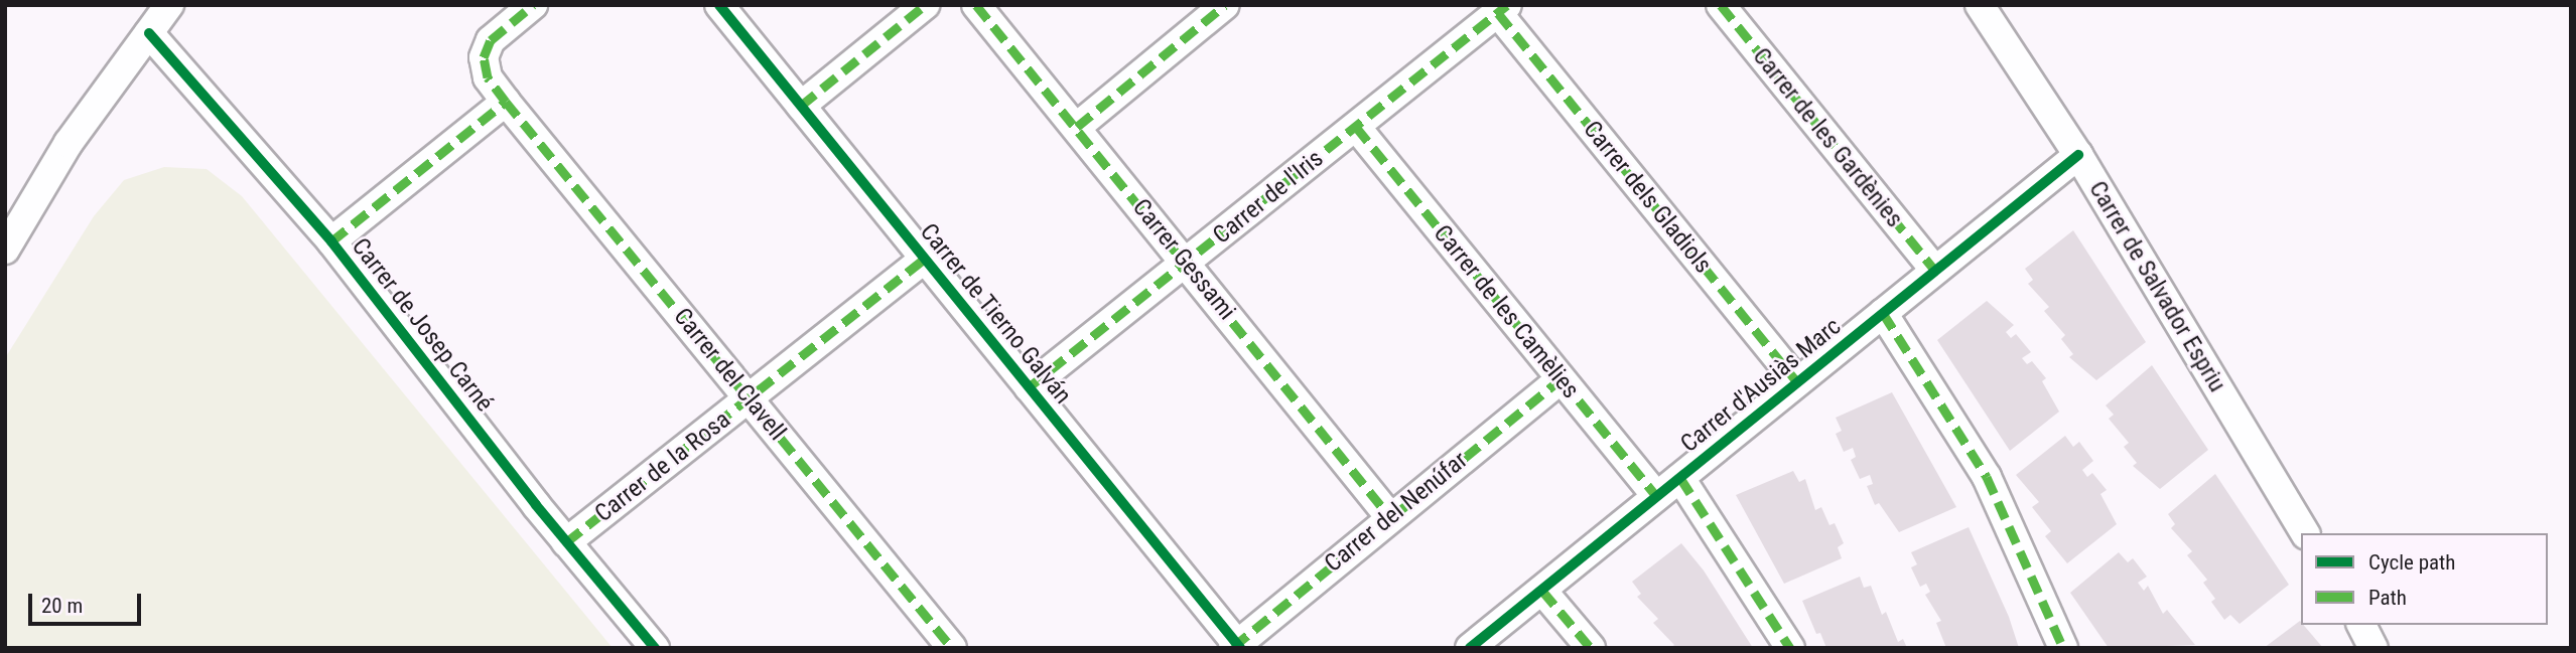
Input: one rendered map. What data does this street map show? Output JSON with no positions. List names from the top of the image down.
{
  "streets": {
    "street": [
      "Carrer de les Gardènies",
      "Carrer de l'Iris",
      "Carrer dels Gladiols",
      "Carrer Gessami",
      "Carrer de Salvador Espriu",
      "Carrer de les Camèlies",
      "Carrer de Tierno Galván",
      "Carrer de Josep Carné",
      "Carrer del Clavell",
      "Carrer d'Ausiàs Marc",
      "Carrer de la Rosa",
      "Carrer del Nenúfar"
    ]
  },
  "crossings": [
    ["Carrer de les Gardènies", "Carrer d'Ausiàs Marc"],
    ["Carrer de l'Iris", "Carrer dels Gladiols"],
    ["Carrer de l'Iris", "Carrer Gessami"],
    ["Carrer de l'Iris", "Carrer de les Camèlies"],
    ["Carrer de l'Iris", "Carrer de Tierno Galván"],
    ["Carrer dels Gladiols", "Carrer d'Ausiàs Marc"],
    ["Carrer Gessami", "Carrer del Nenúfar"],
    ["Carrer de Salvador Espriu", "Carrer d'Ausiàs Marc"],
    ["Carrer de les Camèlies", "Carrer d'Ausiàs Marc"],
    ["Carrer de les Camèlies", "Carrer del Nenúfar"],
    ["Carrer de Tierno Galván", "Carrer de la Rosa"],
    ["Carrer de Tierno Galván", "Carrer del Nenúfar"],
    ["Carrer de Josep Carné", "Carrer de la Rosa"],
    ["Carrer del Clavell", "Carrer de la Rosa"]
  ],
  "legend": ["Cycle path", "Path"],
  "scale_bar": "20 m"
}
